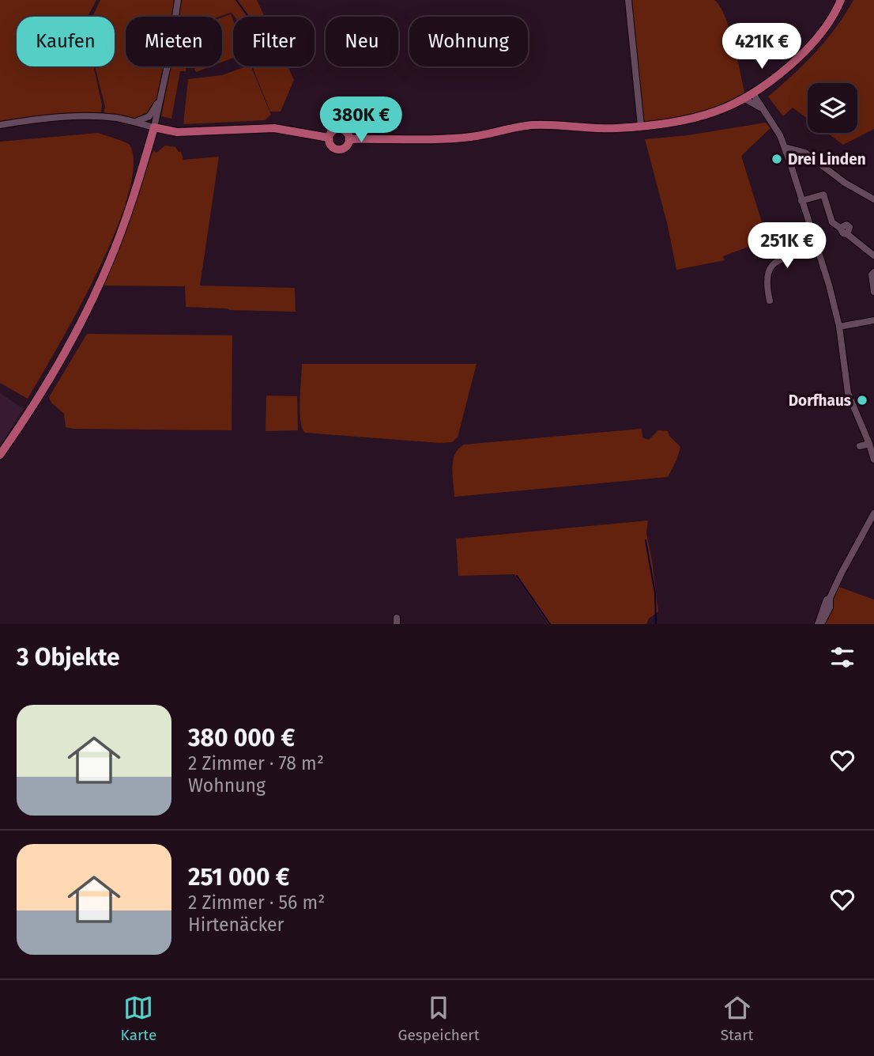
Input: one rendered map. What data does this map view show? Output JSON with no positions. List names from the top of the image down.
{
  "places": ["Drei Linden", "Dorfhaus"],
  "page": {
    "chip": [
      "Kaufen",
      "Mieten",
      "Filter",
      "Neu",
      "Wohnung"
    ],
    "price": ["421K €", "380K €", "251K €"],
    "heading": "3 Objekte",
    "list": [
      {
        "name": "380 000 €",
        "note": "2 Zimmer · 78 m² · Wohnung"
      },
      {
        "name": "251 000 €",
        "note": "2 Zimmer · 56 m² · Hirtenäcker"
      }
    ],
    "tabs": ["Karte", "Gespeichert", "Start"]
  }
}
